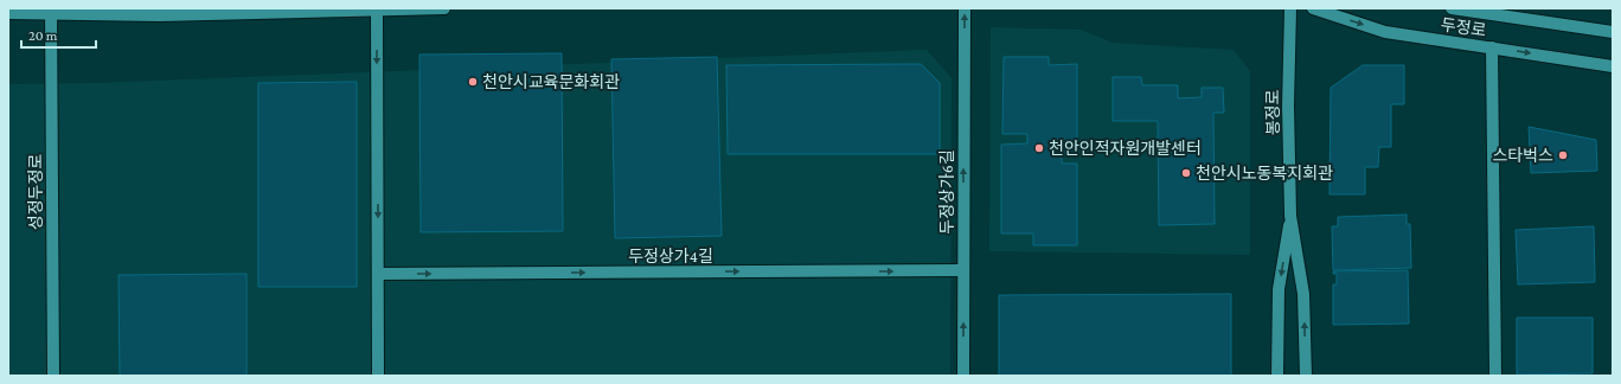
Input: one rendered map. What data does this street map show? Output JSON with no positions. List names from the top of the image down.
{
  "streets": {
    "street": [
      "두정로",
      "봉정로",
      "성정두정로",
      "두정상가6길",
      "두정상가4길"
    ]
  },
  "crossings": [
    ["두정상가6길", "두정상가4길"]
  ],
  "one_way": ["두정상가6길", "두정상가4길"],
  "places": [
    "천안시교육문화회관",
    "천안인적자원개발센터",
    "스타벅스",
    "천안시노동복지회관"
  ],
  "scale_bar": "20 m"
}
